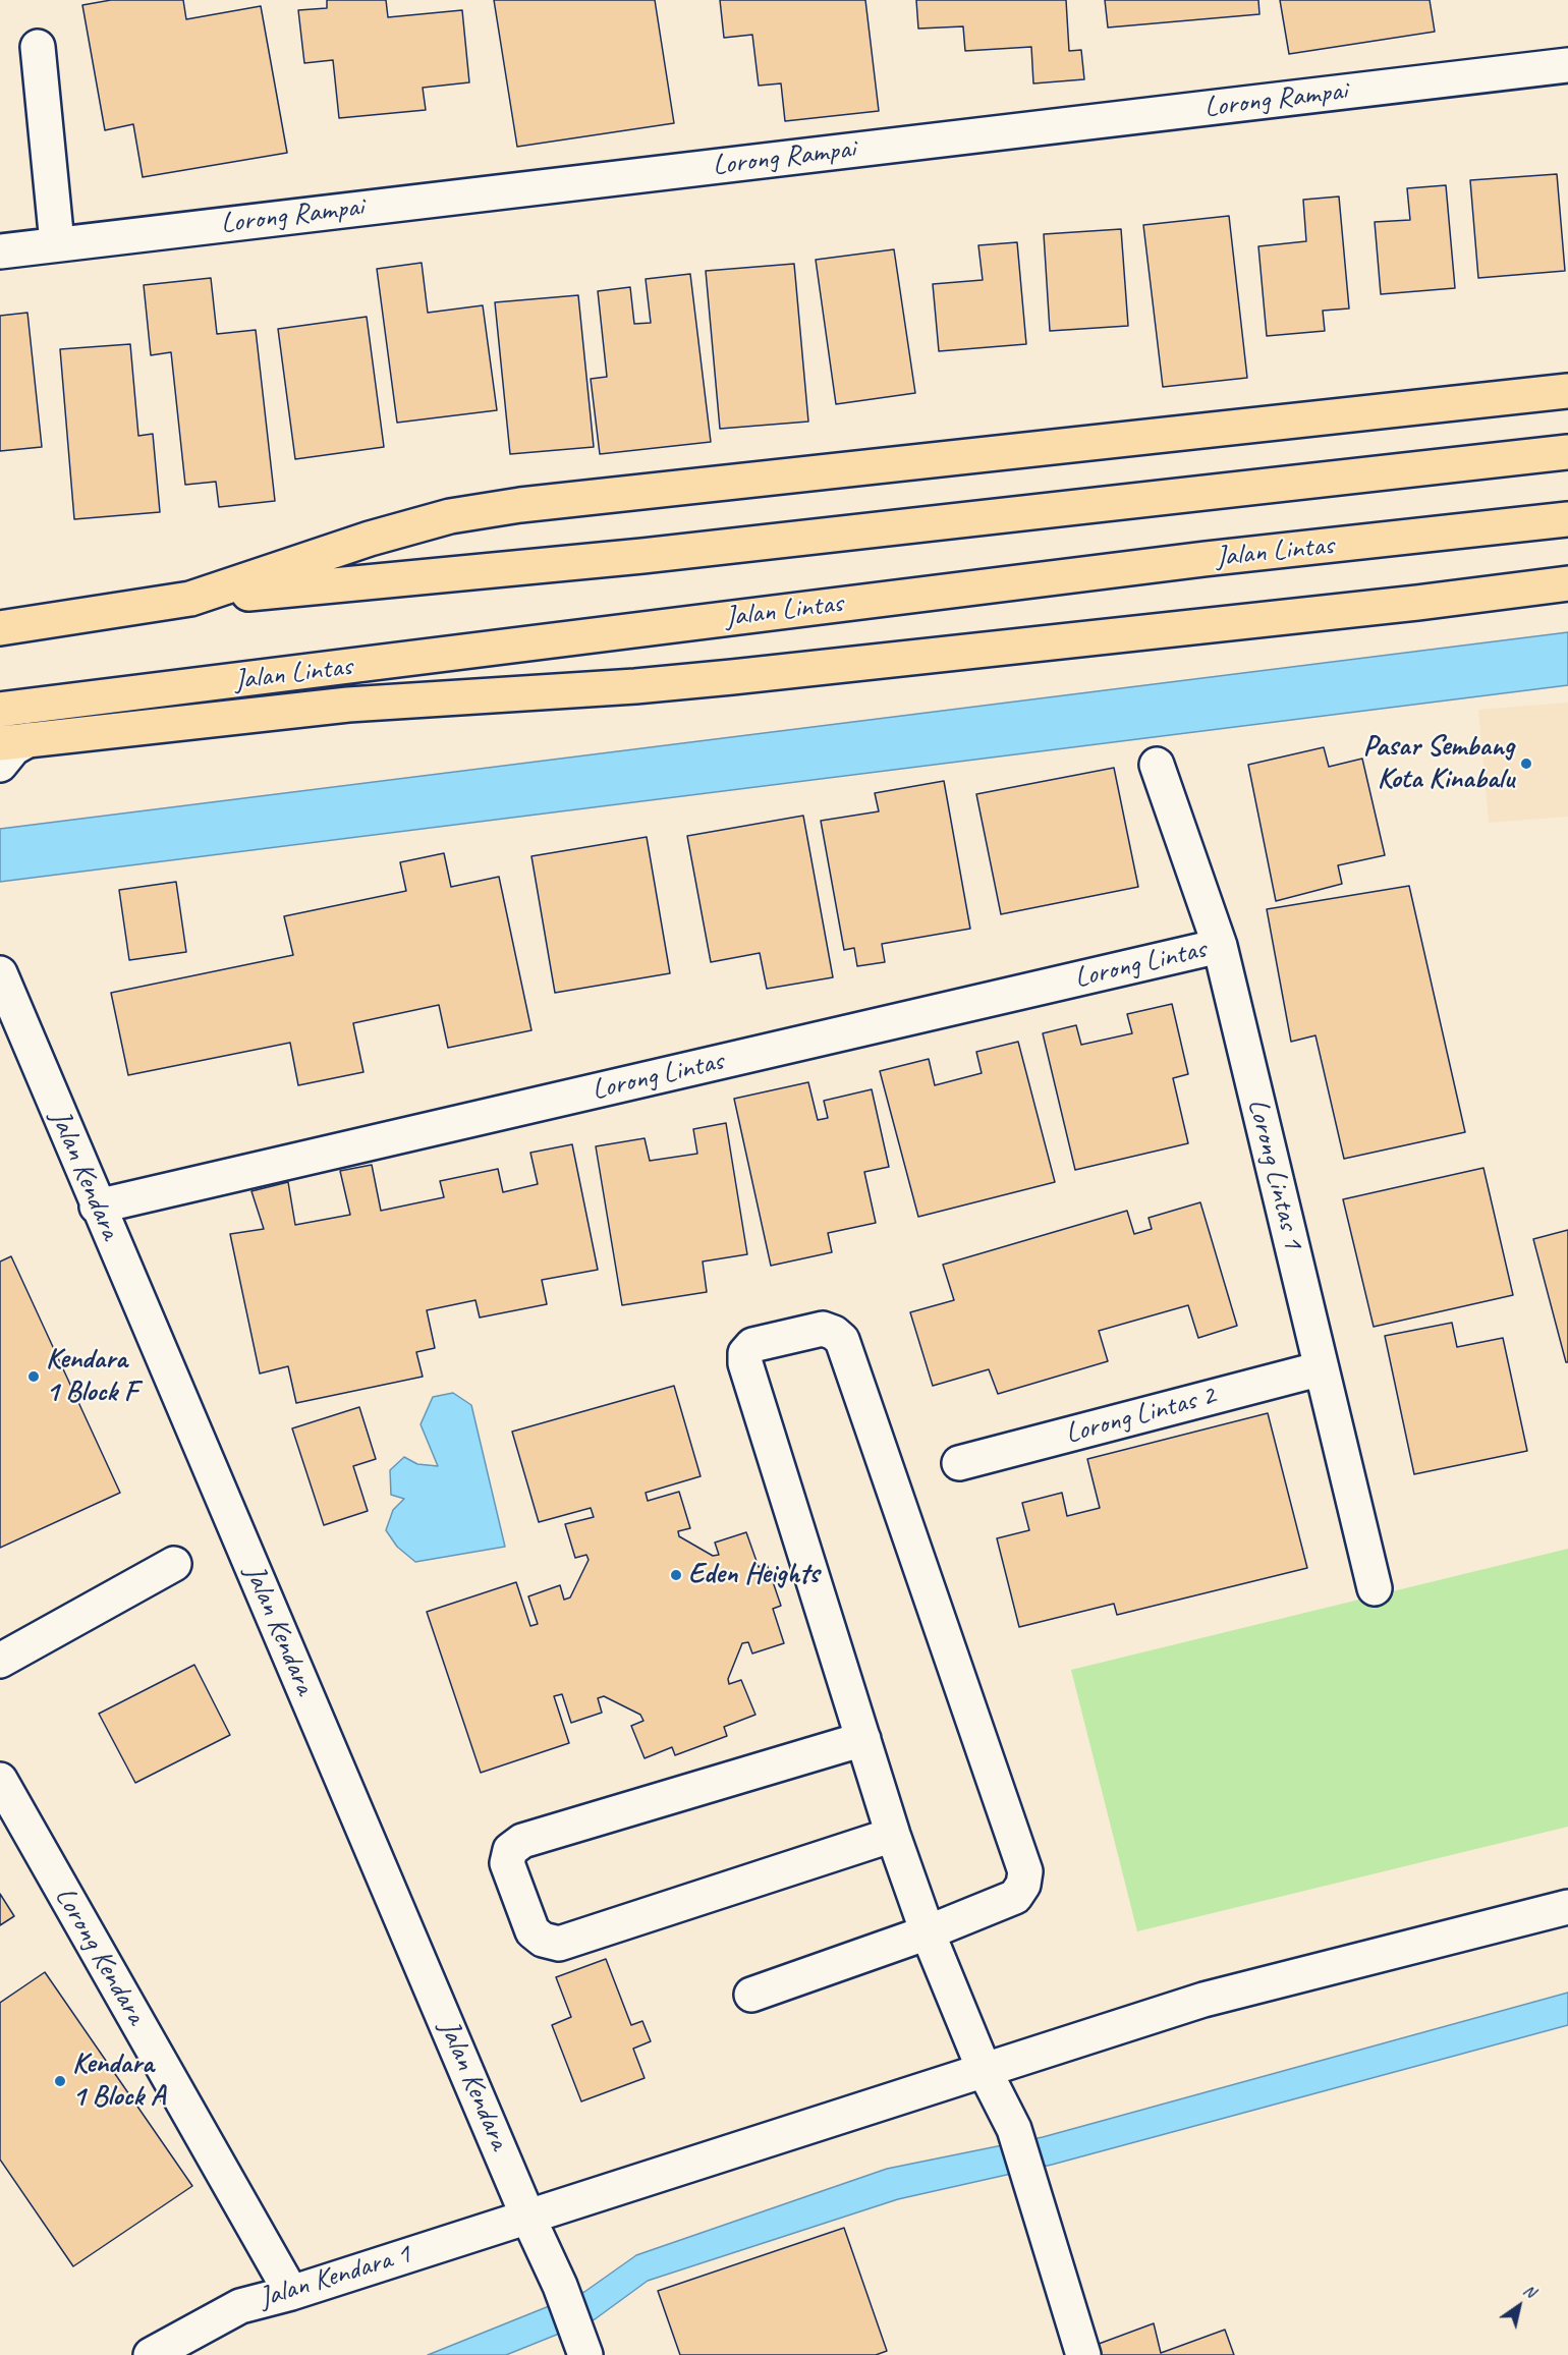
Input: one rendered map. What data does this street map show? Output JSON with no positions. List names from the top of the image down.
{
  "streets": {
    "highway": ["Jalan Lintas"],
    "street": [
      "Lorong Rampai",
      "Lorong Lintas",
      "Lorong Lintas 1",
      "Jalan Kendara",
      "Lorong Lintas 2",
      "Lorong Kendara",
      "Jalan Kendara 1"
    ]
  },
  "crossings": [
    ["Lorong Lintas", "Lorong Lintas 1"],
    ["Lorong Lintas", "Jalan Kendara"],
    ["Lorong Lintas 1", "Lorong Lintas 2"],
    ["Jalan Kendara", "Jalan Kendara 1"],
    ["Lorong Kendara", "Jalan Kendara 1"]
  ],
  "places": [
    "Pasar Sembang Kota Kinabalu",
    "Kendara 1 Block F",
    "Eden Heights",
    "Kendara 1 Block A"
  ],
  "north": "top right"
}
